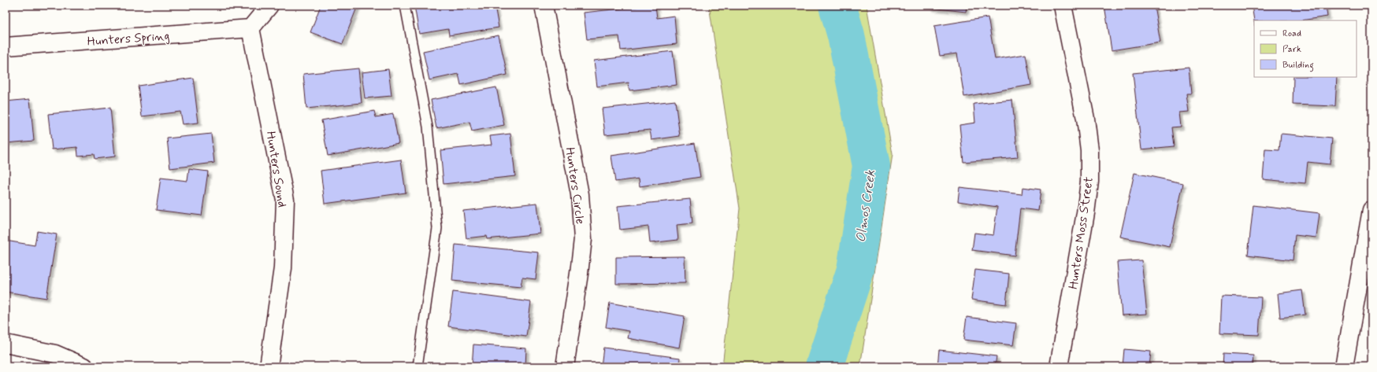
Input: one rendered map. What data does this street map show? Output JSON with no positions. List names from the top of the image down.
{
  "streets": {
    "street": [
      "Hunters Spring",
      "Hunters Sound",
      "Hunters Circle",
      "Hunters Moss Street"
    ]
  },
  "crossings": [
    ["Hunters Spring", "Hunters Sound"]
  ],
  "water": ["Olmos Creek"],
  "legend": ["Road", "Park", "Building"]
}
